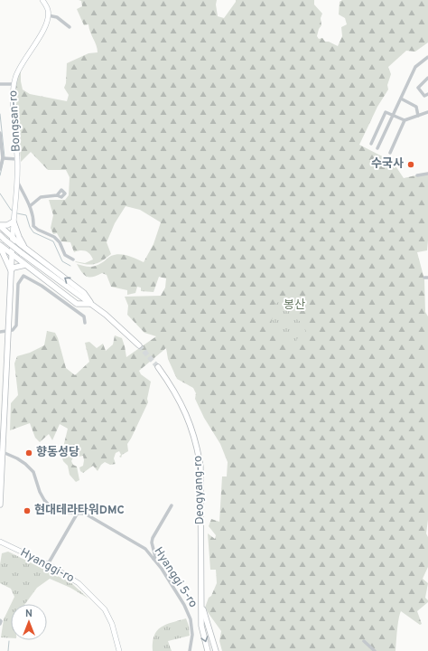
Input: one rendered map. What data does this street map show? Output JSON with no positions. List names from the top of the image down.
{
  "streets": {
    "main road": ["Bongsan-ro", "Deogyang-ro", "Hyanggi-ro"],
    "street": ["Hyanggi 5-ro"]
  },
  "parks": ["봉산"],
  "places": ["수국사", "향동성당", "현대테라타워DMC"],
  "north": "top"
}
